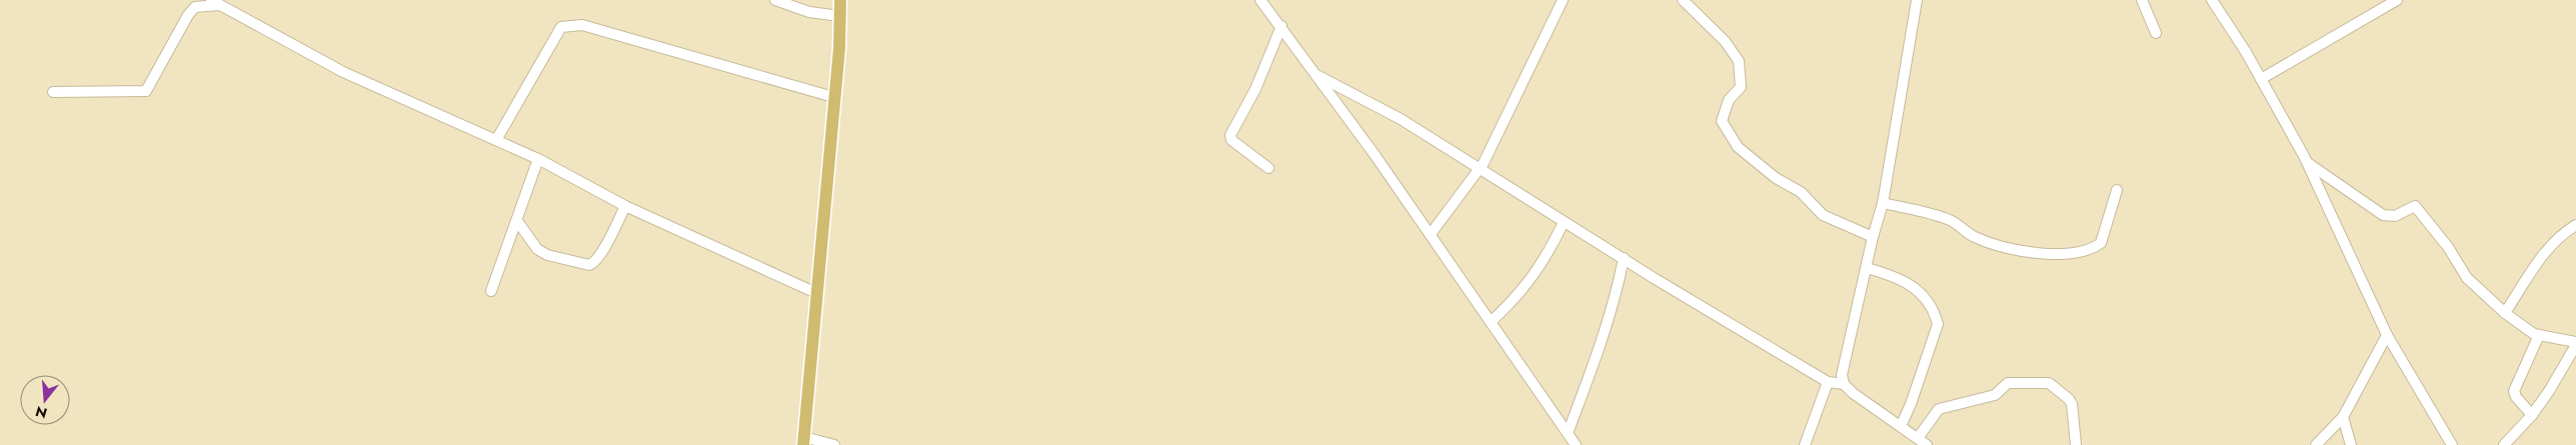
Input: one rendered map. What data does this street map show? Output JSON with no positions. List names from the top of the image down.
{
  "north": "bottom"
}
